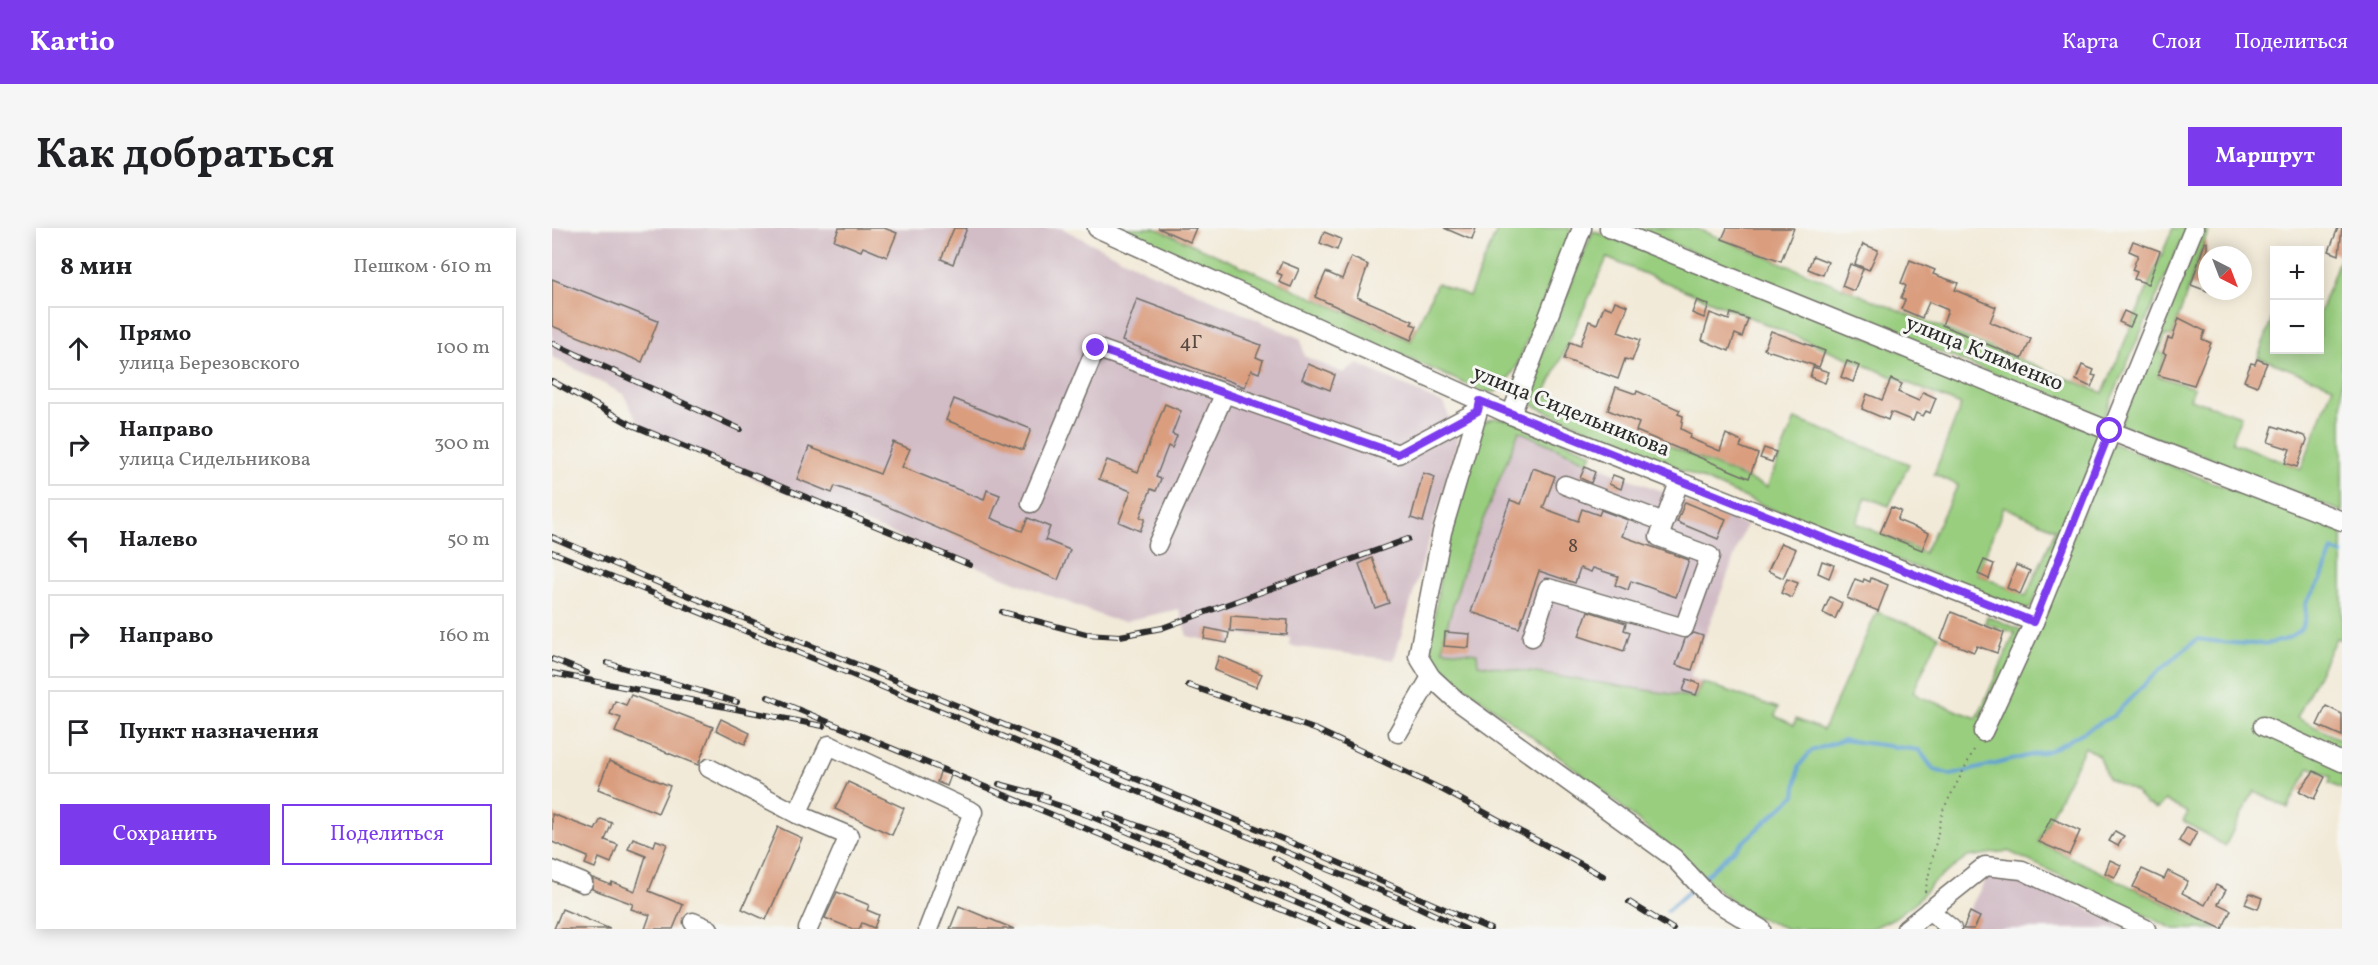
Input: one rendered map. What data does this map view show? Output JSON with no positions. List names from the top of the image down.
{
  "streets": {
    "street": ["улица Клименко", "улица Сидельникова"]
  },
  "house_numbers": ["4Г", "8"],
  "north": "bottom right",
  "page": {
    "header": "Kartio",
    "nav": ["Карта", "Слои", "Поделиться"],
    "title": "Как добраться",
    "buttons": [
      "Маршрут",
      ["Сохранить", "Поделиться"]
    ],
    "heading": ["8 мин", "Пешком · 610 m"],
    "map_buttons": ["+", "−"],
    "list": [
      ["Прямо", "улица Березовского", "100 m"],
      ["Направо", "улица Сидельникова", "300 m"],
      ["Налево", "50 m"],
      ["Направо", "160 m"],
      "Пункт назначения"
    ]
  }
}
